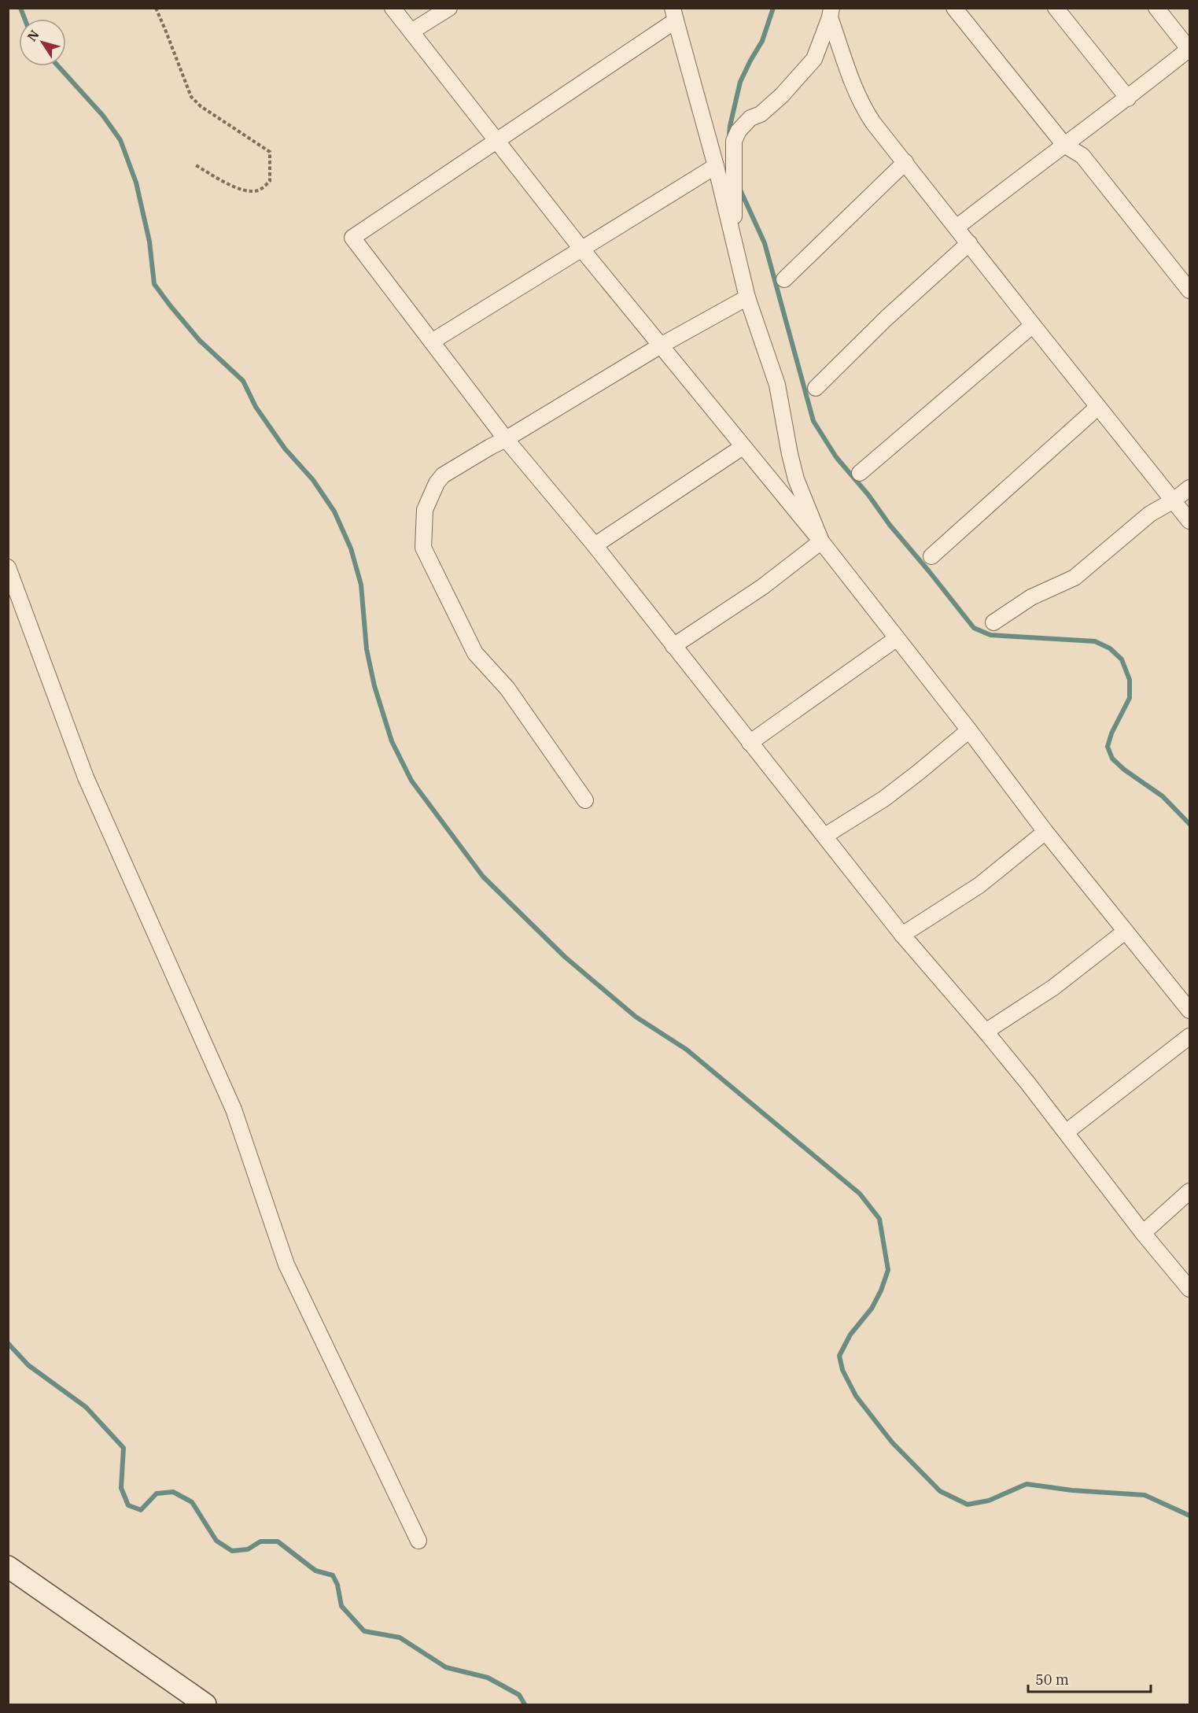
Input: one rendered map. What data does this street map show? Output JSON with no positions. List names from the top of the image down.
{
  "scale_bar": "50 m",
  "north": "top left"
}
